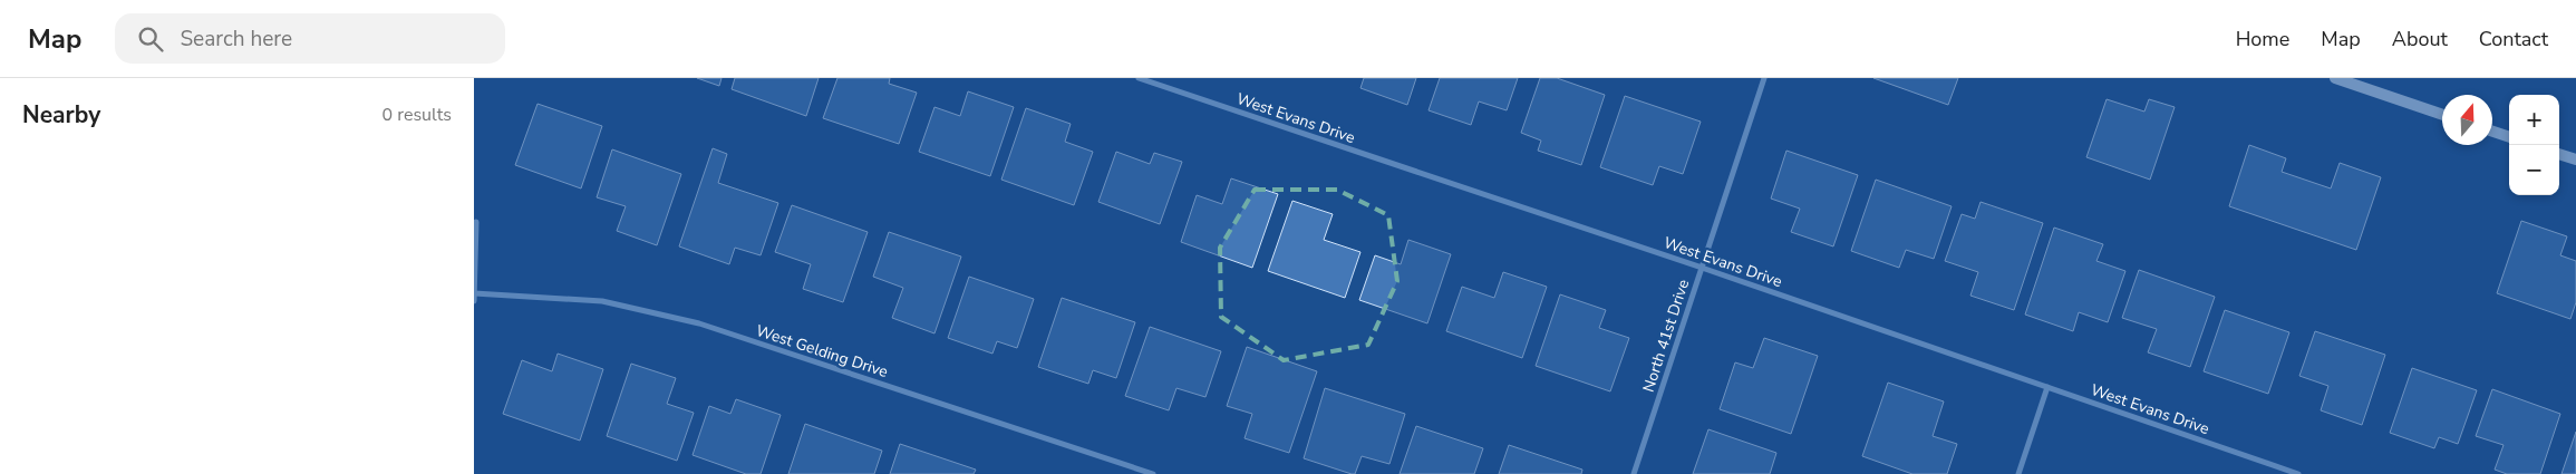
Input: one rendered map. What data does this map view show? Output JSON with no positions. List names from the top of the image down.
{
  "streets": {
    "street": ["West Evans Drive", "North 41st Drive", "West Gelding Drive"]
  },
  "crossings": [
    ["West Evans Drive", "North 41st Drive"]
  ],
  "north": "top",
  "page": {
    "header": "Map",
    "search": "Search here",
    "nav": [
      "Home",
      "Map",
      "About",
      "Contact"
    ],
    "heading": ["Nearby", "0 results"],
    "map_buttons": ["+", "−"]
  }
}
